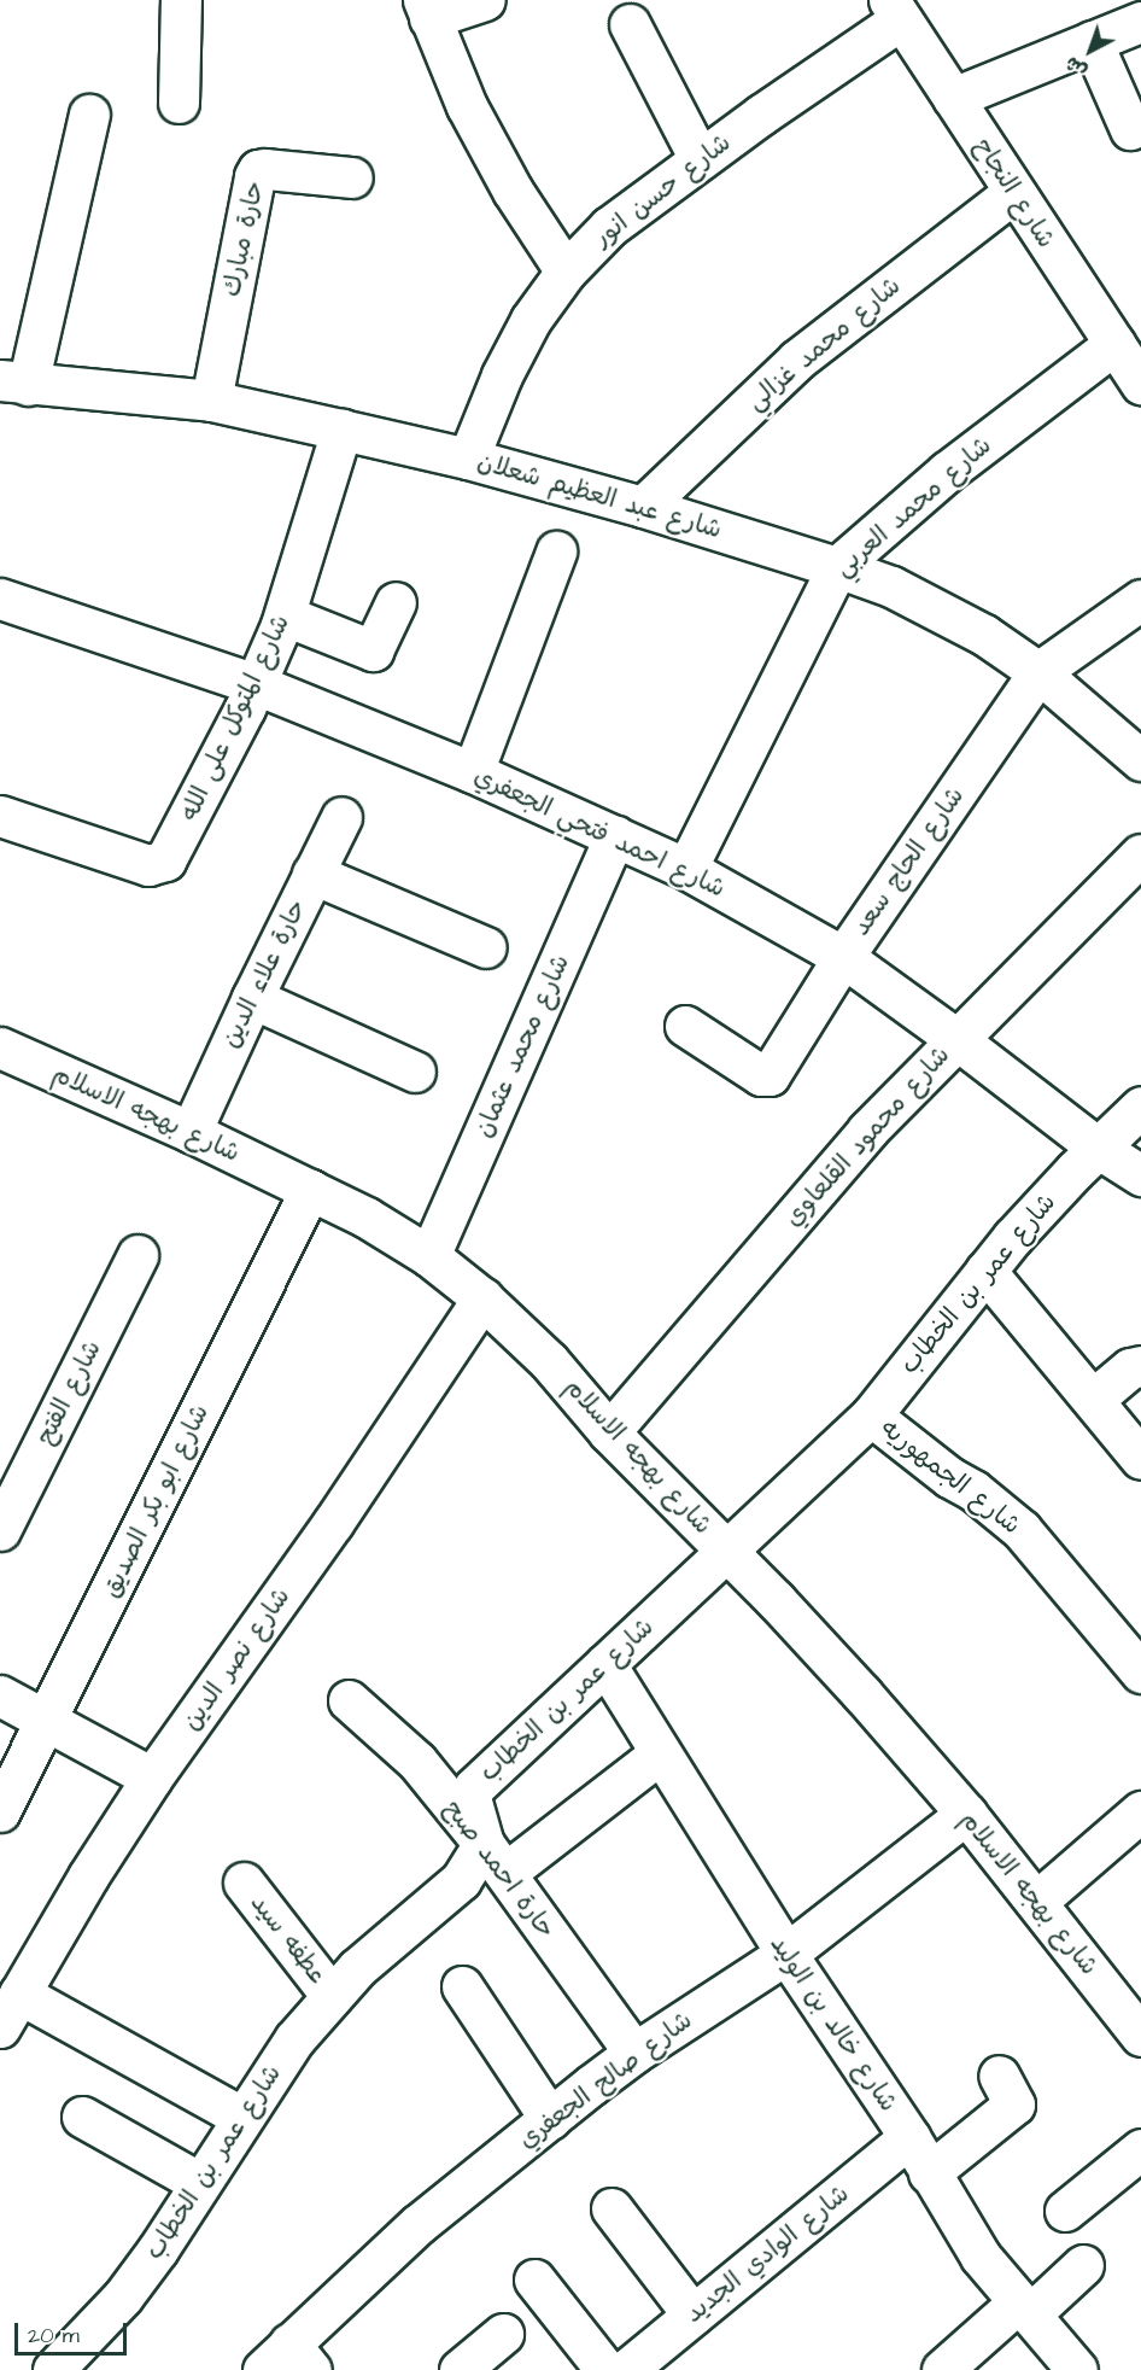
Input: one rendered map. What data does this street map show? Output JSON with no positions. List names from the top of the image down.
{
  "streets": {
    "street": [
      "شارع حسن انور",
      "شارع النجاح",
      "حارة مبارك",
      "شارع محمد غزالي",
      "شارع عبد العظيم شعلان",
      "شارع محمد العربي",
      "شارع المتوكل على الله",
      "شارع احمد فتحي الجعفري",
      "شارع الحاج سعد",
      "حارة علاء الدين",
      "شارع محمد عثمان",
      "شارع بهجه الاسلام",
      "شارع محمود القلعاوي",
      "شارع عمر بن الخطاب",
      "شارع الفتح",
      "شارع الجمهوريه",
      "شارع ابو بكر الصديق",
      "شارع نصر الدين",
      "حارة احمد صبح",
      "عطفه سيد",
      "شارع خالد بن الوليد",
      "شارع صالح الجعفري",
      "شارع الوادي الجديد"
    ]
  },
  "crossings": [
    ["شارع حسن انور", "شارع النجاح"],
    ["شارع حسن انور", "شارع عبد العظيم شعلان"],
    ["شارع النجاح", "شارع محمد غزالي"],
    ["شارع النجاح", "شارع محمد العربي"],
    ["حارة مبارك", "شارع عبد العظيم شعلان"],
    ["شارع محمد غزالي", "شارع عبد العظيم شعلان"],
    ["شارع عبد العظيم شعلان", "شارع محمد العربي"],
    ["شارع عبد العظيم شعلان", "شارع المتوكل على الله"],
    ["شارع عبد العظيم شعلان", "شارع الحاج سعد"],
    ["شارع محمد العربي", "شارع احمد فتحي الجعفري"],
    ["شارع المتوكل على الله", "شارع احمد فتحي الجعفري"],
    ["شارع احمد فتحي الجعفري", "شارع الحاج سعد"],
    ["شارع احمد فتحي الجعفري", "شارع محمد عثمان"],
    ["شارع احمد فتحي الجعفري", "شارع محمود القلعاوي"],
    ["شارع احمد فتحي الجعفري", "شارع عمر بن الخطاب"],
    ["حارة علاء الدين", "شارع بهجه الاسلام"],
    ["شارع محمد عثمان", "شارع بهجه الاسلام"],
    ["شارع بهجه الاسلام", "شارع محمود القلعاوي"],
    ["شارع بهجه الاسلام", "شارع عمر بن الخطاب"],
    ["شارع بهجه الاسلام", "شارع ابو بكر الصديق"],
    ["شارع بهجه الاسلام", "شارع نصر الدين"],
    ["شارع بهجه الاسلام", "شارع صالح الجعفري"],
    ["شارع عمر بن الخطاب", "شارع الجمهوريه"],
    ["شارع عمر بن الخطاب", "حارة احمد صبح"],
    ["شارع عمر بن الخطاب", "عطفه سيد"],
    ["شارع عمر بن الخطاب", "شارع خالد بن الوليد"],
    ["حارة احمد صبح", "شارع صالح الجعفري"],
    ["شارع خالد بن الوليد", "شارع صالح الجعفري"],
    ["شارع خالد بن الوليد", "شارع الوادي الجديد"]
  ],
  "scale_bar": "20 m",
  "north": "bottom left"
}
